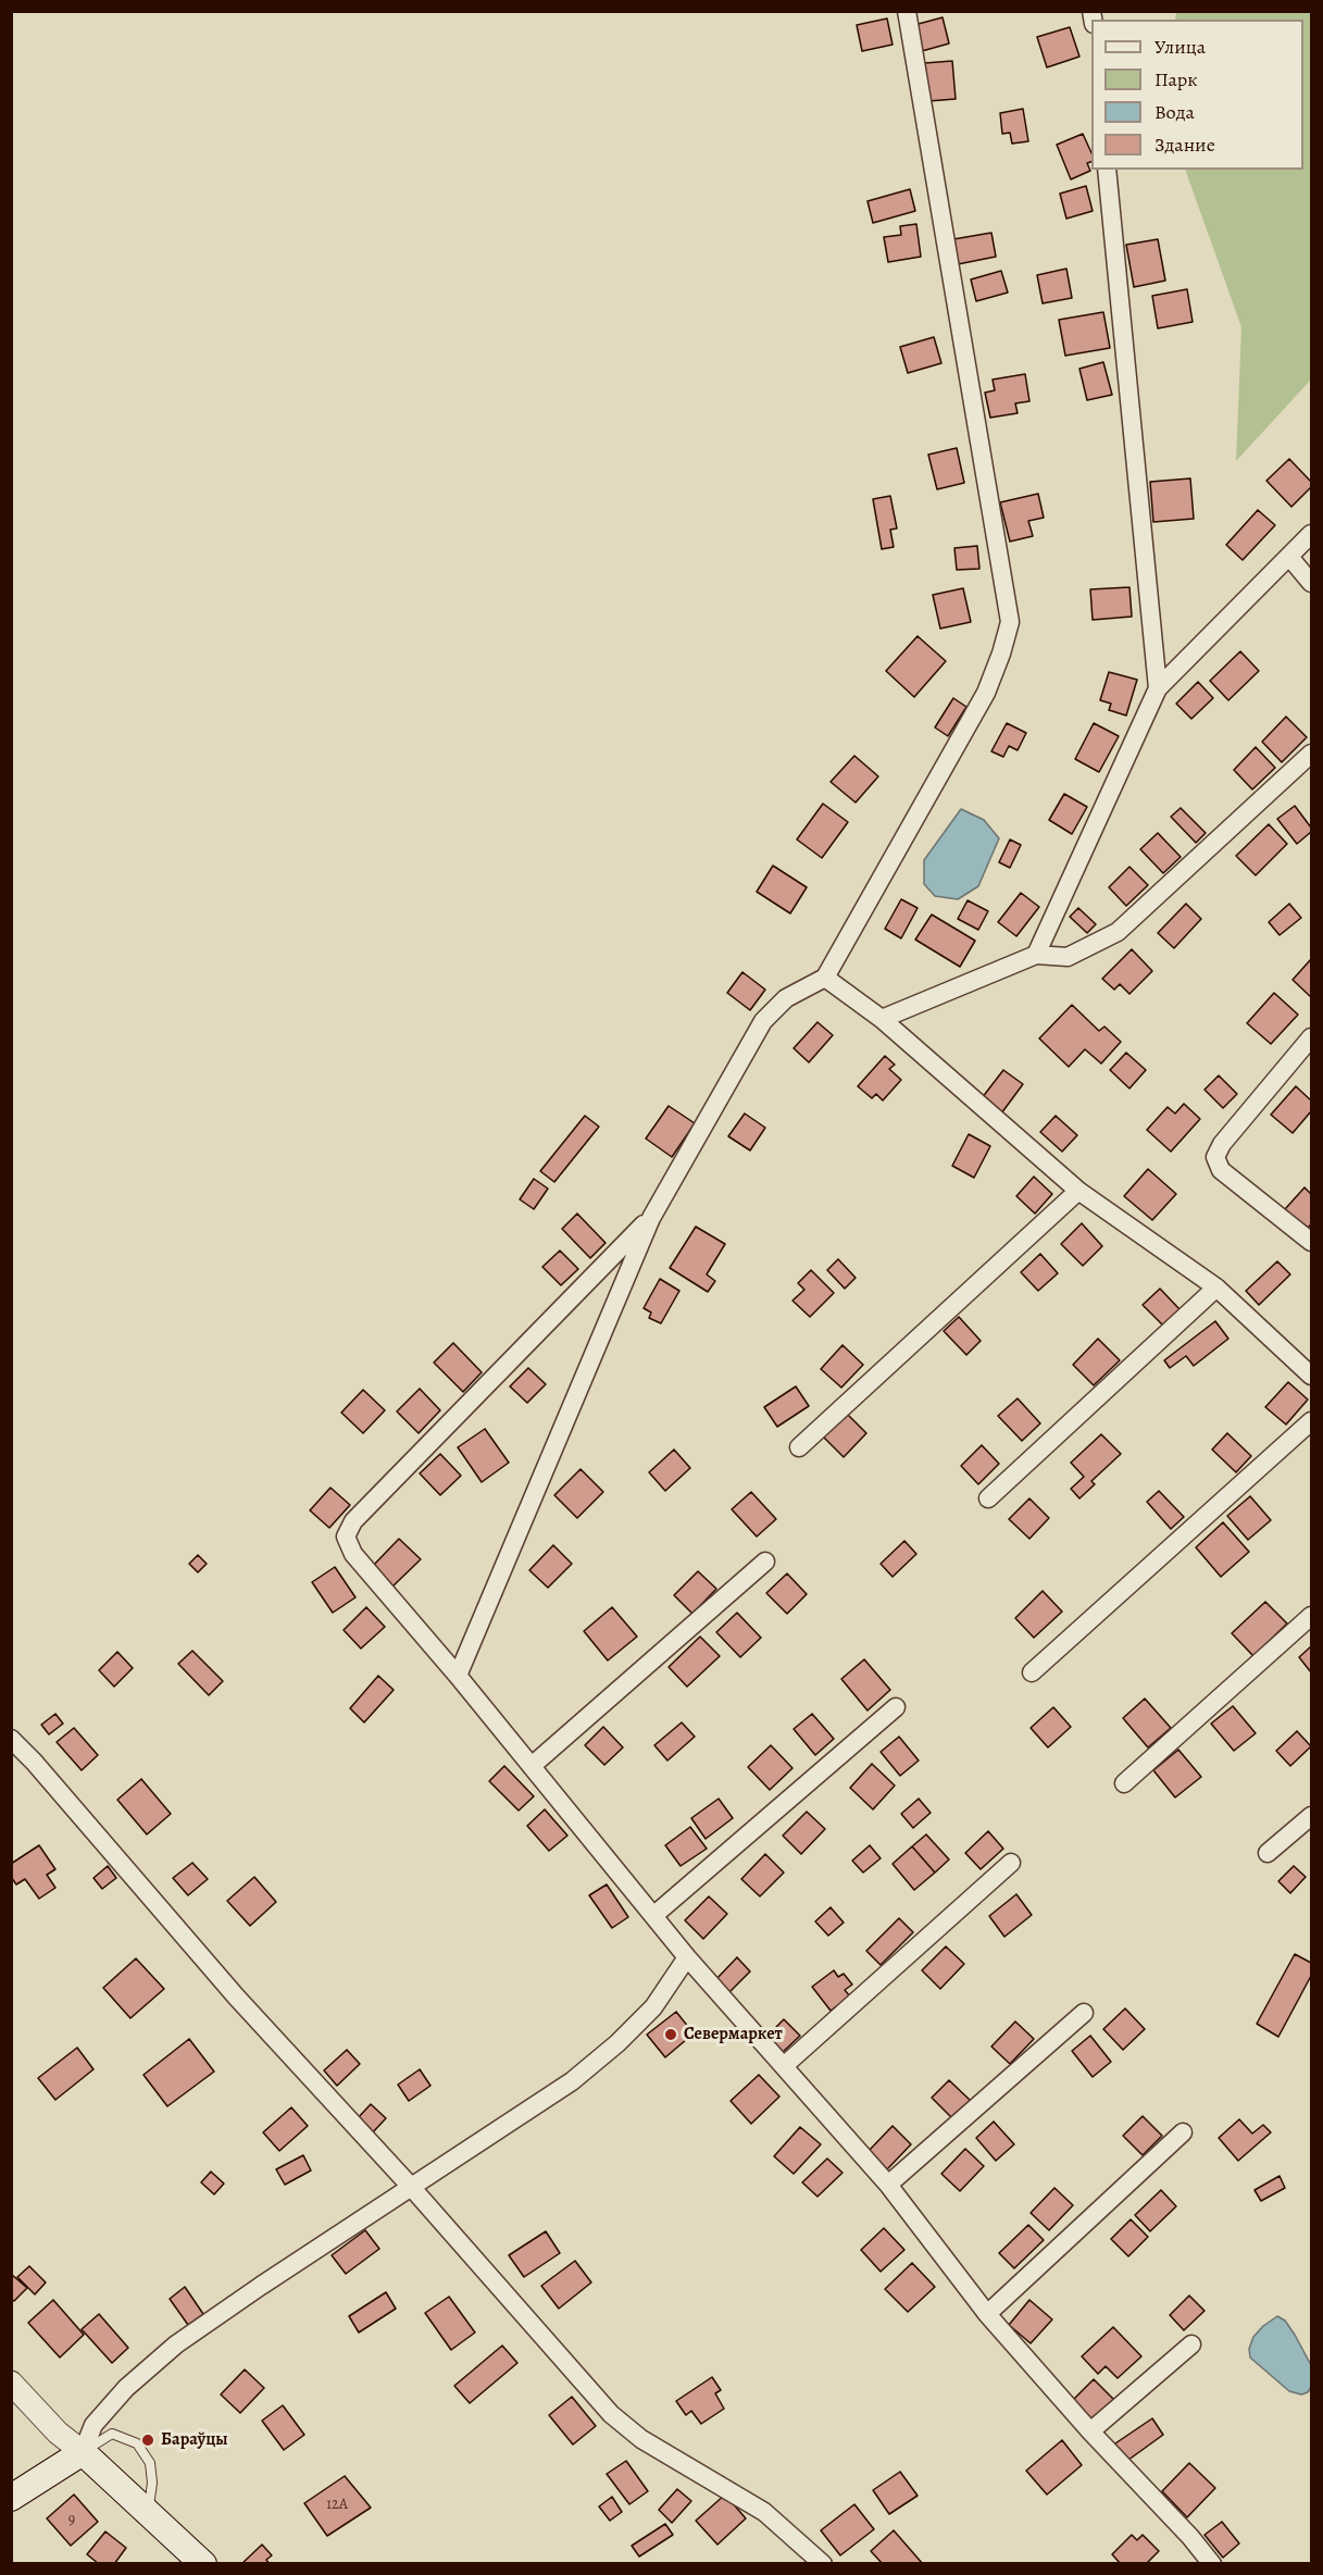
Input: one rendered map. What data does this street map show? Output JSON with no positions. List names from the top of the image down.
{
  "places": ["Севермаркет", "Бараўцы"],
  "house_numbers": ["12А", "9"],
  "legend": [
    "Улица",
    "Парк",
    "Вода",
    "Здание"
  ]
}
